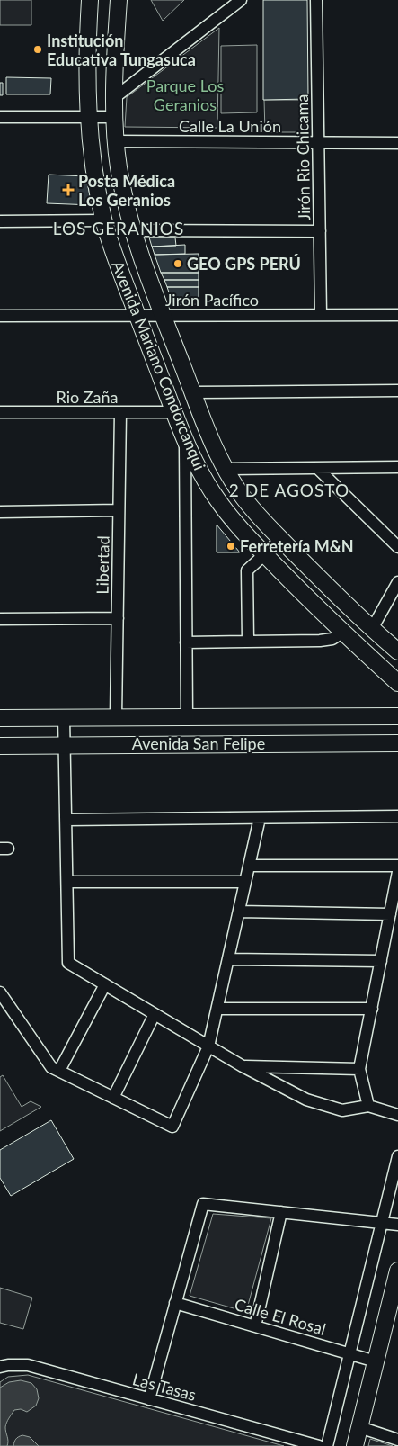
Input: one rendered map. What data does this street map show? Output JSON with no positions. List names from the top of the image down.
{
  "streets": {
    "main road": ["Avenida Mariano Condorcanqui", "Avenida San Felipe"],
    "street": [
      "Calle La Unión",
      "Jirón Rio Chicama",
      "Jirón Pacífico",
      "Rio Zaña",
      "Libertad",
      "Calle El Rosal",
      "Las Tasas"
    ]
  },
  "crossings": [
    ["Calle La Unión", "Jirón Rio Chicama"],
    ["Calle La Unión", "Avenida Mariano Condorcanqui"],
    ["Jirón Rio Chicama", "Jirón Pacífico"],
    ["Jirón Pacífico", "Avenida Mariano Condorcanqui"],
    ["Avenida Mariano Condorcanqui", "Rio Zaña"],
    ["Rio Zaña", "Libertad"],
    ["Libertad", "Avenida San Felipe"]
  ],
  "districts": ["LOS GERANIOS", "2 DE AGOSTO"],
  "parks": ["Parque Los Geranios"],
  "places": {
    "other": ["Institución Educativa Tungasuca", "GEO GPS PERÚ", "Ferretería M&N"],
    "health": ["Posta Médica Los Geranios"]
  }
}
